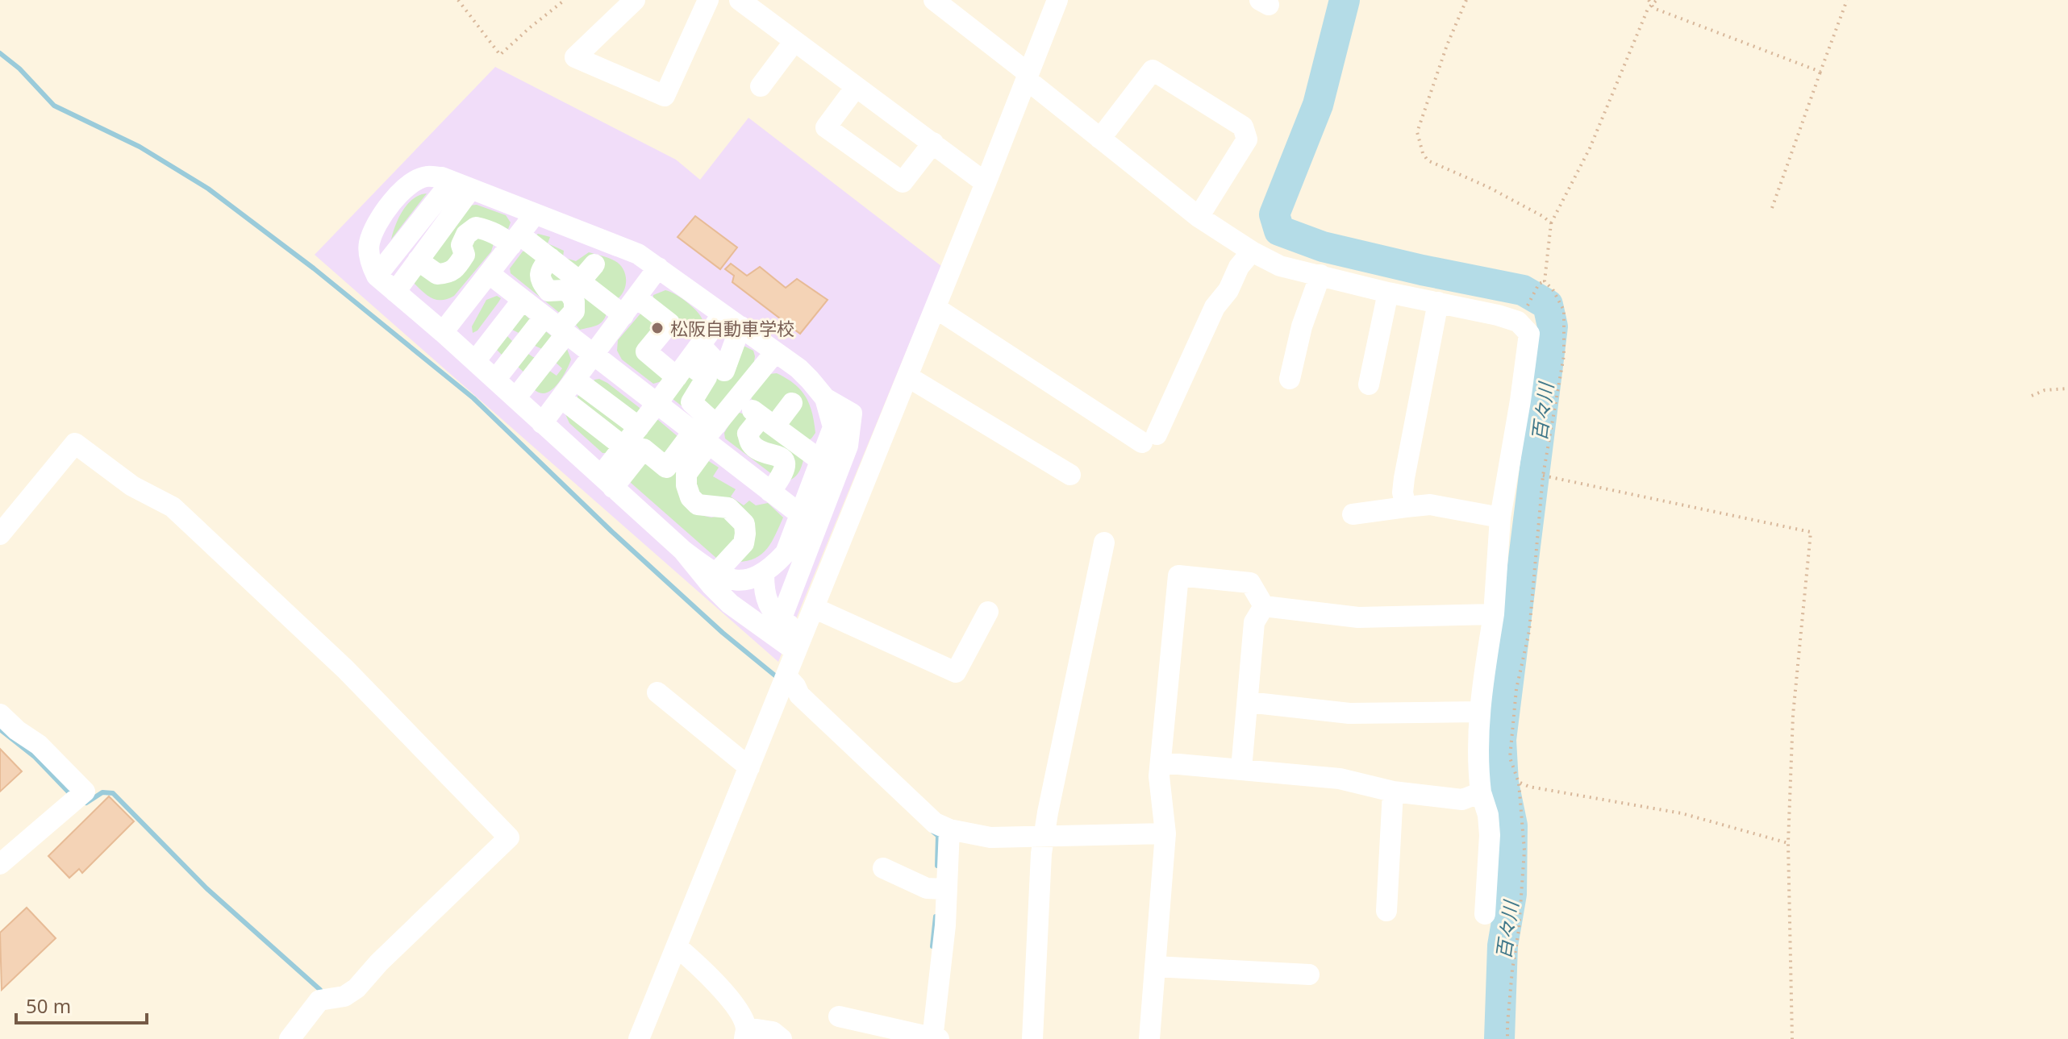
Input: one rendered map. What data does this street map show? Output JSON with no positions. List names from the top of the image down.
{
  "water": ["百々川"],
  "places": ["松阪自動車学校"],
  "scale_bar": "50 m"
}
